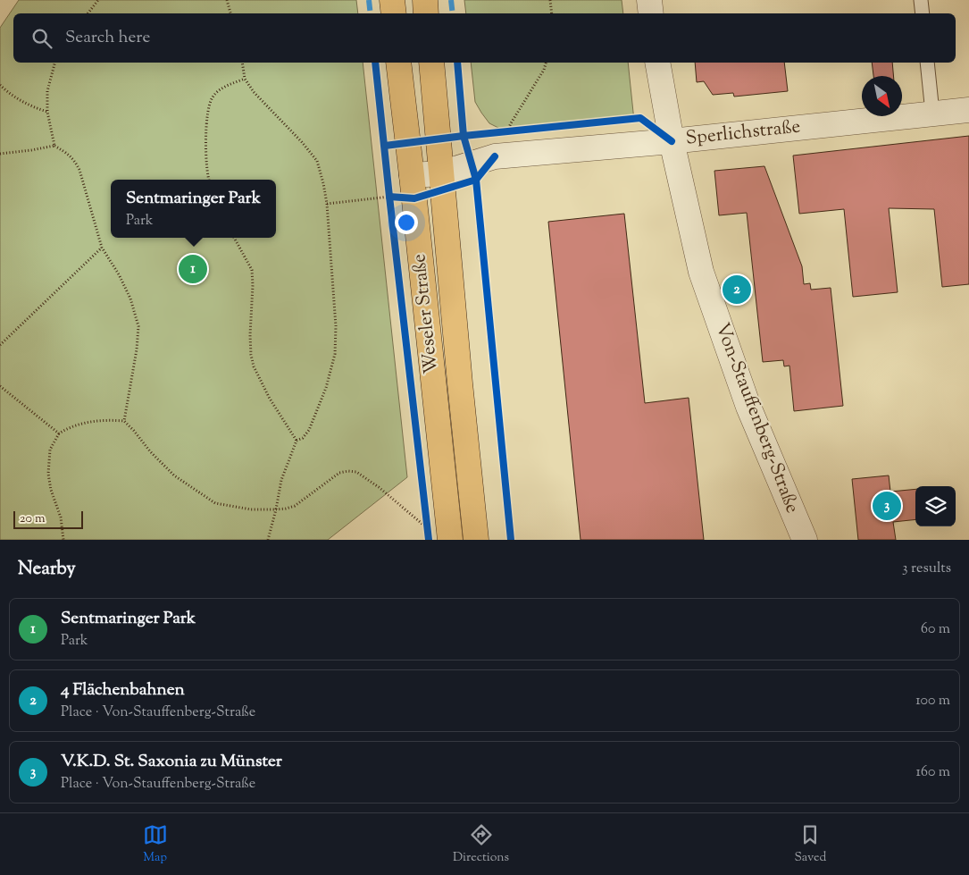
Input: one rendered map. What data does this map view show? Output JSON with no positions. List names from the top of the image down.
{
  "streets": {
    "main road": ["Weseler Straße"],
    "street": ["Sperlichstraße", "Von-Stauffenberg-Straße"]
  },
  "crossings": [
    ["Sperlichstraße", "Weseler Straße"],
    ["Sperlichstraße", "Von-Stauffenberg-Straße"]
  ],
  "scale_bar": "20 m",
  "north": "bottom right",
  "page": {
    "search": "Search here",
    "popup": ["Sentmaringer Park", "Park"],
    "pins": ["1", "2", "3"],
    "scale": "20 m",
    "heading": ["Nearby", "3 results"],
    "list": [
      {
        "mark": "1",
        "name": "Sentmaringer Park",
        "note": "Park",
        "value": "60 m"
      },
      {
        "mark": "2",
        "name": "4 Flächenbahnen",
        "note": "Place · Von-Stauffenberg-Straße",
        "value": "100 m"
      },
      {
        "mark": "3",
        "name": "V.K.D. St. Saxonia zu Münster",
        "note": "Place · Von-Stauffenberg-Straße",
        "value": "160 m"
      }
    ],
    "nav": ["Map", "Directions", "Saved"]
  }
}
